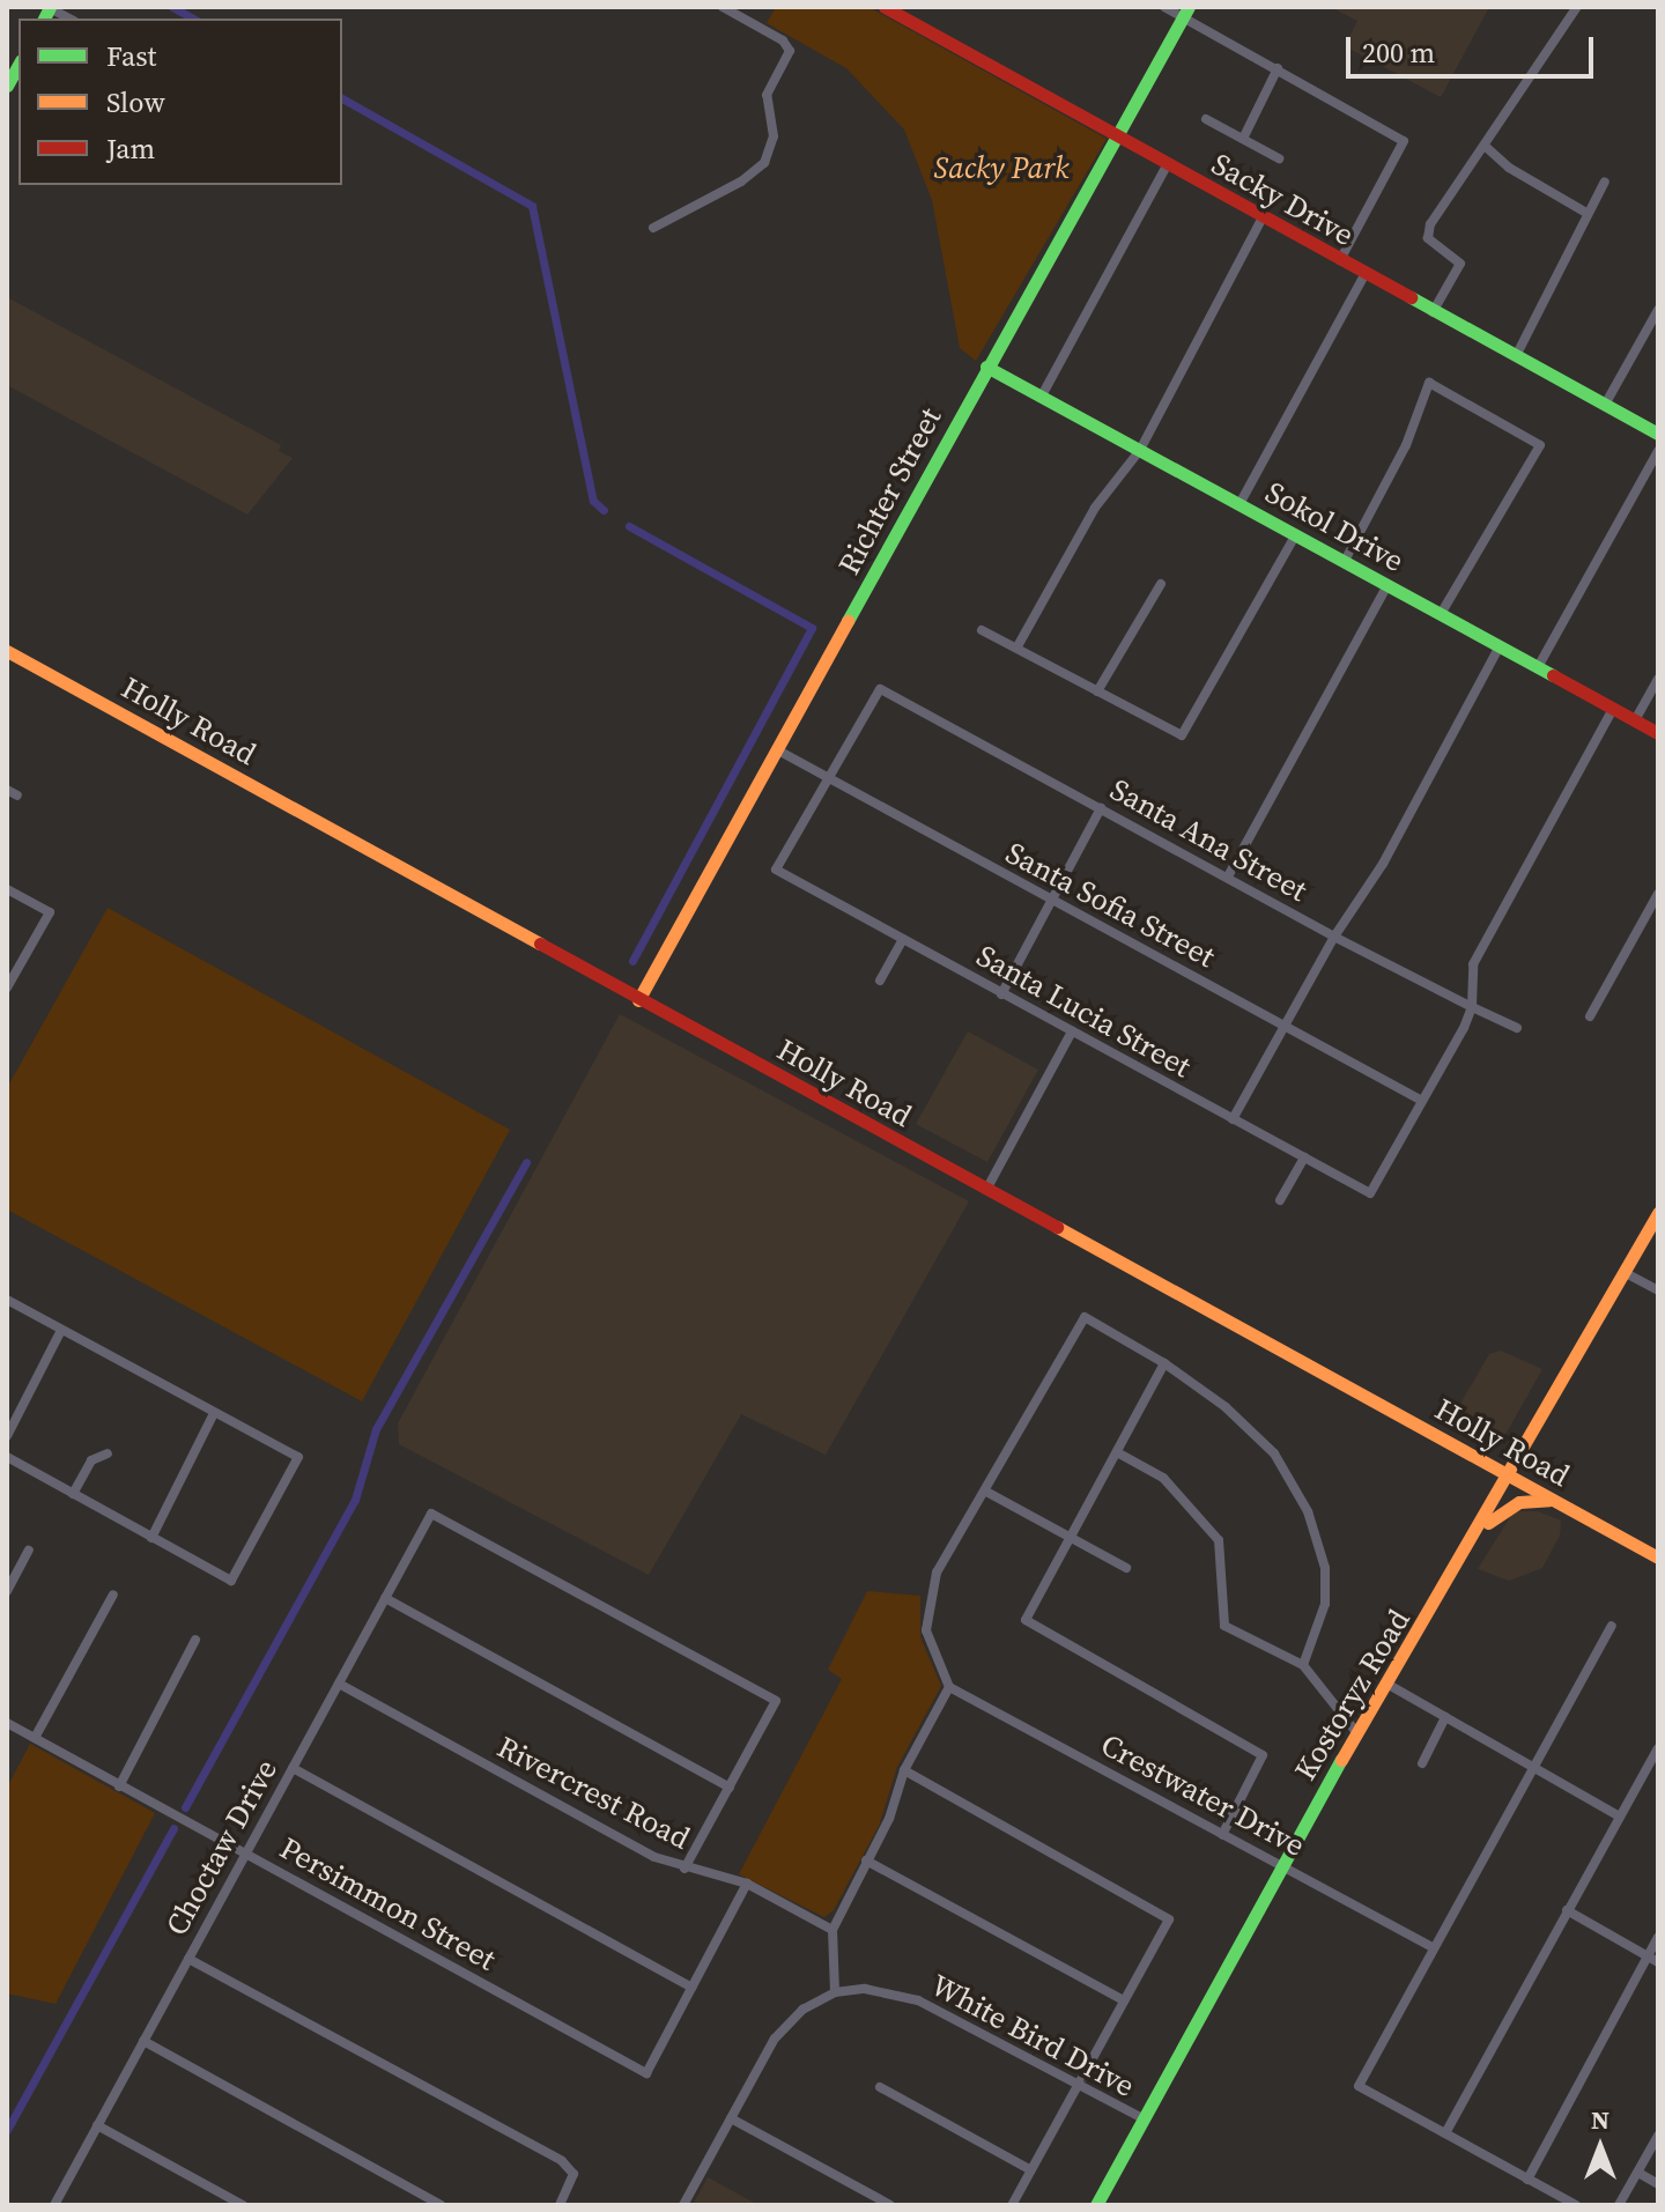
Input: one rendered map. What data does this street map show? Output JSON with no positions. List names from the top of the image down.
{
  "streets": {
    "main road": [
      "Sacky Drive",
      "Richter Street",
      "Sokol Drive",
      "Holly Road",
      "Kostoryz Road"
    ],
    "street": [
      "Santa Ana Street",
      "Santa Sofia Street",
      "Santa Lucia Street",
      "Rivercrest Road",
      "Crestwater Drive",
      "Choctaw Drive",
      "Persimmon Street",
      "White Bird Drive"
    ]
  },
  "crossings": [
    ["Sacky Drive", "Richter Street"],
    ["Richter Street", "Sokol Drive"],
    ["Richter Street", "Holly Road"],
    ["Richter Street", "Santa Sofia Street"],
    ["Holly Road", "Kostoryz Road"],
    ["Santa Ana Street", "Santa Sofia Street"],
    ["Santa Ana Street", "Santa Lucia Street"],
    ["Santa Sofia Street", "Santa Lucia Street"],
    ["Kostoryz Road", "Crestwater Drive"],
    ["Kostoryz Road", "White Bird Drive"],
    ["Rivercrest Road", "Choctaw Drive"],
    ["Choctaw Drive", "Persimmon Street"]
  ],
  "parks": ["Sacky Park"],
  "legend": ["Fast", "Slow", "Jam"],
  "scale_bar": "200 m",
  "north": "top"
}
